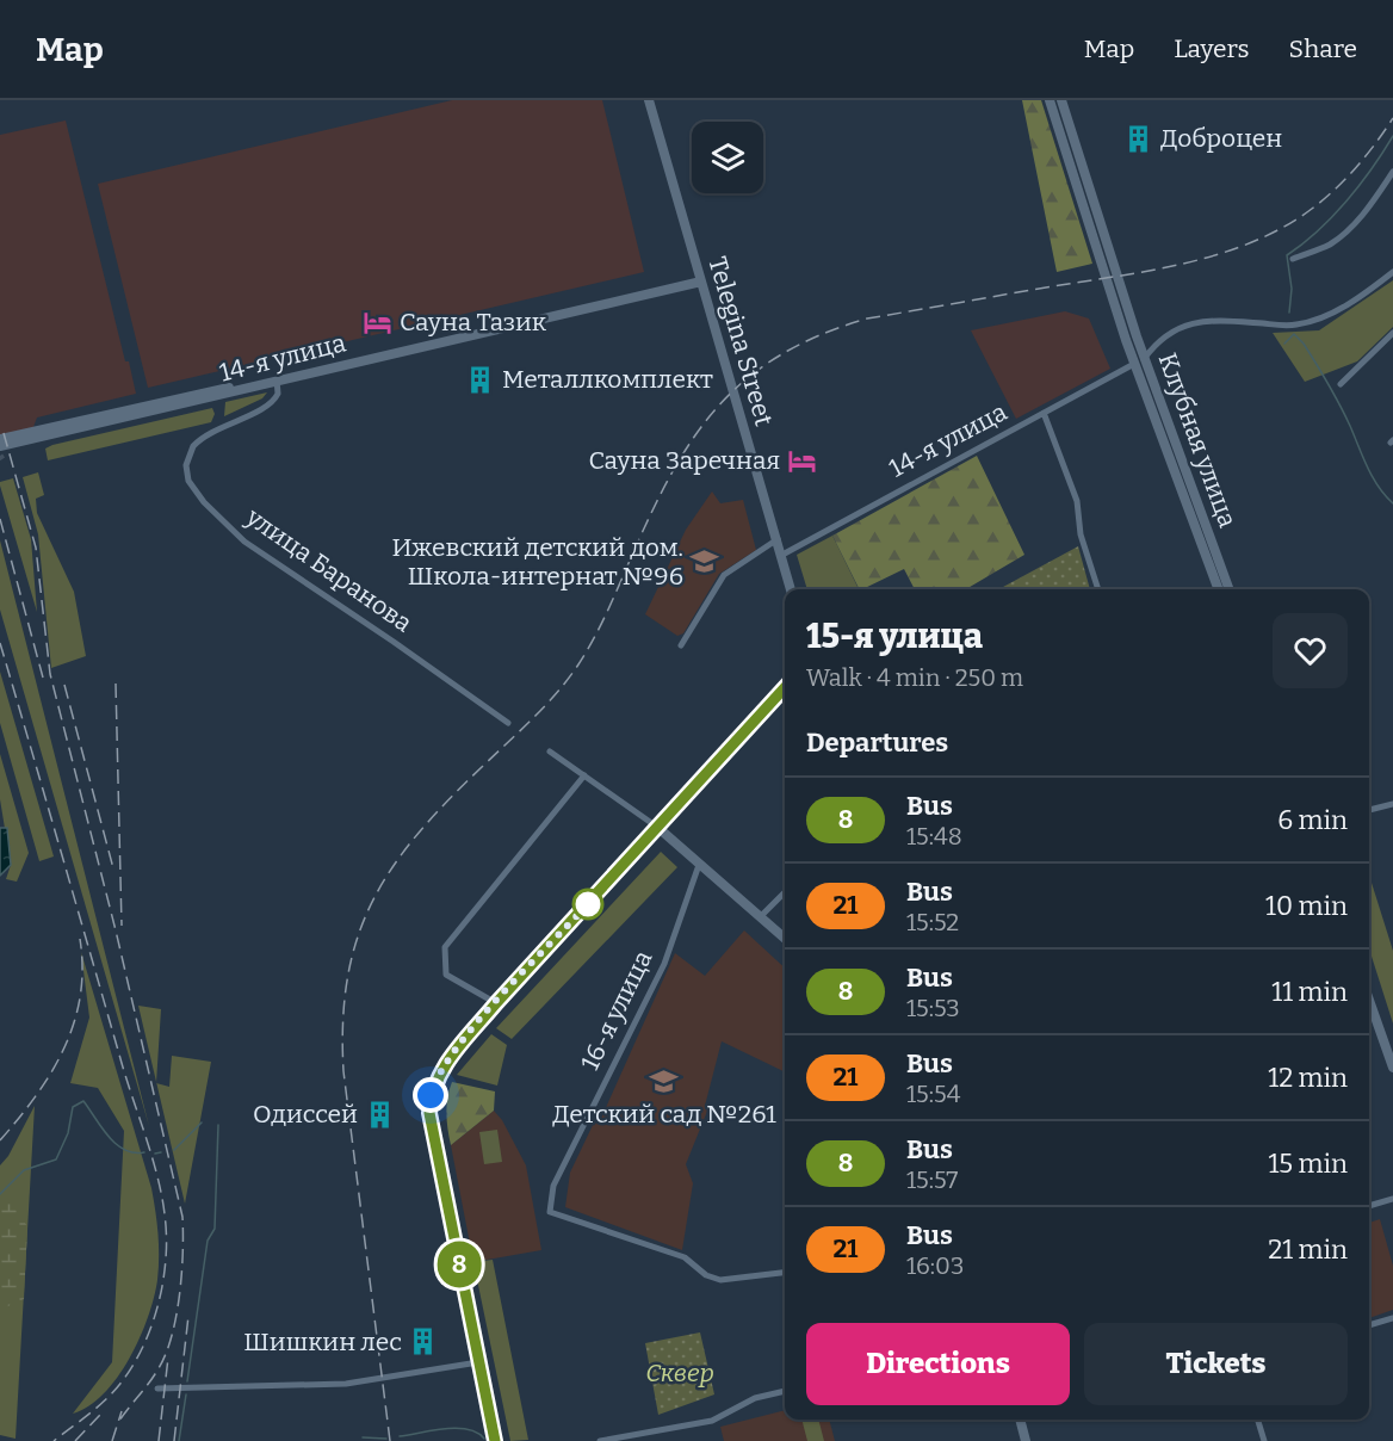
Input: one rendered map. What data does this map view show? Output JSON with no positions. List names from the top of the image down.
{
  "streets": {
    "main road": ["Telegina Street", "14-я улица", "Клубная улица"],
    "street": ["улица Баранова", "16-я улица"]
  },
  "crossings": [
    ["Telegina Street", "14-я улица"],
    ["14-я улица", "Клубная улица"],
    ["14-я улица", "улица Баранова"]
  ],
  "parks": ["Сквер"],
  "places": {
    "building": [
      "Доброцен",
      "Металлкомплект",
      "Одиссей",
      "Шишкин лес"
    ],
    "hotel": ["Сауна Тазик", "Сауна Заречная"],
    "school or university": ["Ижевский детский дом. Школа-интернат №96", "Детский сад №261"]
  },
  "lines": ["bus line 8"],
  "page": {
    "header": "Map",
    "nav": ["Map", "Layers", "Share"],
    "on_map": "8",
    "heading": [
      ["15-я улица", "Walk · 4 min · 250 m"],
      "Departures"
    ],
    "list": [
      {
        "mark": "8",
        "name": "Bus",
        "note": "15:48",
        "value": "6 min"
      },
      {
        "mark": "21",
        "name": "Bus",
        "note": "15:52",
        "value": "10 min"
      },
      {
        "mark": "8",
        "name": "Bus",
        "note": "15:53",
        "value": "11 min"
      },
      {
        "mark": "21",
        "name": "Bus",
        "note": "15:54",
        "value": "12 min"
      },
      {
        "mark": "8",
        "name": "Bus",
        "note": "15:57",
        "value": "15 min"
      },
      {
        "mark": "21",
        "name": "Bus",
        "note": "16:03",
        "value": "21 min"
      }
    ],
    "buttons": ["Directions", "Tickets"]
  }
}
